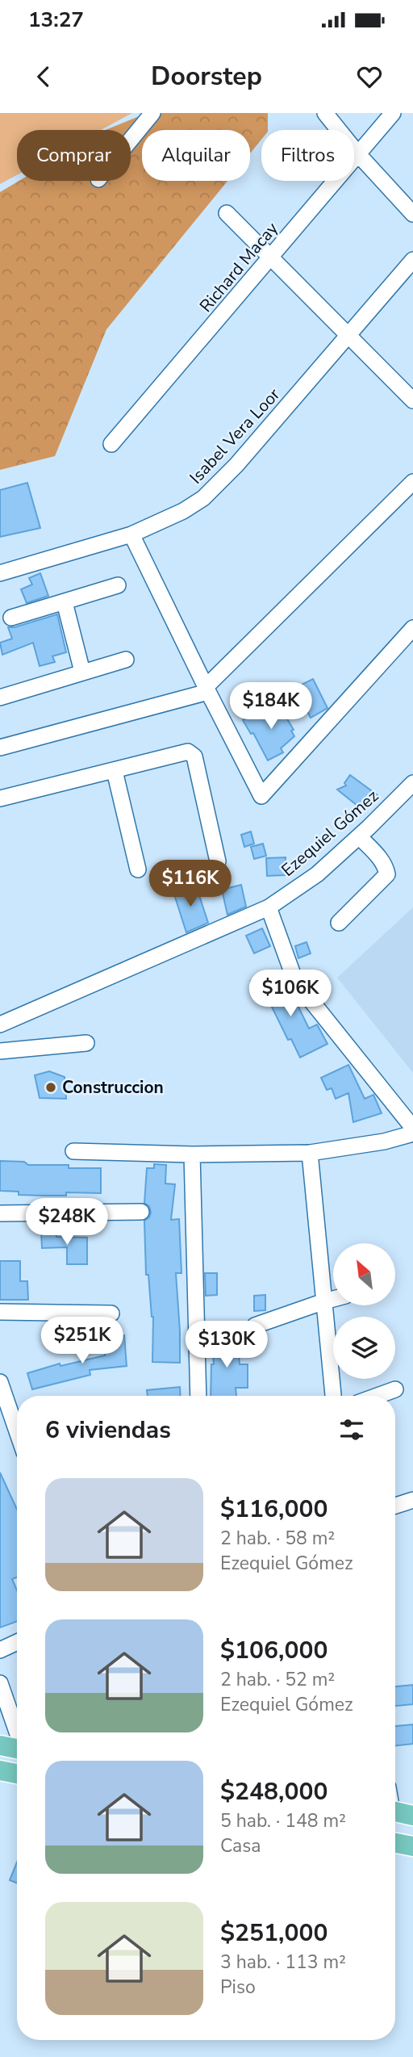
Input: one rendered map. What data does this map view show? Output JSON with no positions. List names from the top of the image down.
{
  "streets": {
    "street": ["Richard Macay", "Isabel Vera Loor", "Ezequiel Gómez"]
  },
  "places": ["Construccion"],
  "north": "top left",
  "page": {
    "status": "13:27",
    "header": "Doorstep",
    "chip": ["Comprar", "Alquilar", "Filtros"],
    "price": [
      "$184K",
      "$116K",
      "$106K",
      "$248K",
      "$251K",
      "$130K"
    ],
    "heading": "6 viviendas",
    "list": [
      {
        "name": "$116,000",
        "note": "2 hab. · 58 m² · Ezequiel Gómez"
      },
      {
        "name": "$106,000",
        "note": "2 hab. · 52 m² · Ezequiel Gómez"
      },
      {
        "name": "$248,000",
        "note": "5 hab. · 148 m² · Casa"
      },
      {
        "name": "$251,000",
        "note": "3 hab. · 113 m² · Piso"
      }
    ]
  }
}
